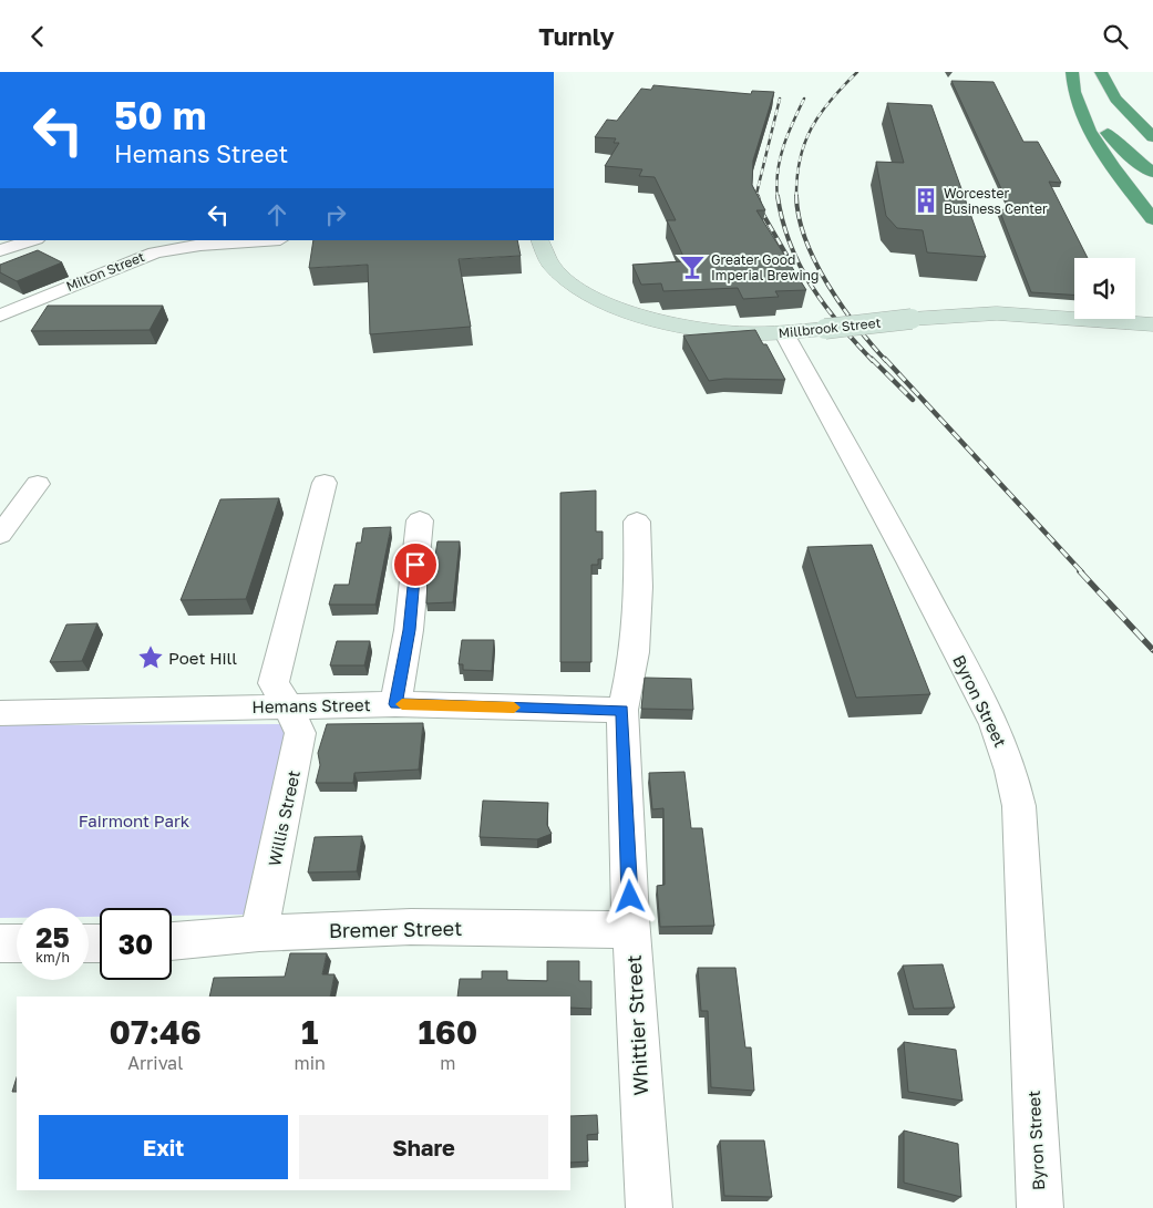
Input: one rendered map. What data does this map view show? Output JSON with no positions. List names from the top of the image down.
{
  "streets": {
    "main road": ["Millbrook Street"],
    "street": [
      "Milton Street",
      "Byron Street",
      "Hemans Street",
      "Willis Street",
      "Bremer Street",
      "Whittier Street"
    ]
  },
  "crossings": [
    ["Millbrook Street", "Byron Street"],
    ["Hemans Street", "Willis Street"],
    ["Hemans Street", "Whittier Street"],
    ["Willis Street", "Bremer Street"],
    ["Bremer Street", "Whittier Street"]
  ],
  "parks": ["Fairmont Park"],
  "places": {
    "building": ["Worcester Business Center"],
    "bar": ["Greater Good Imperial Brewing"],
    "place": ["Poet Hill"]
  },
  "page": {
    "header": "Turnly",
    "turn": ["50 m", "Hemans Street"],
    "speed": "25 km/h",
    "limit": "30",
    "eta": [
      "07:46",
      "Arrival",
      "1",
      "min",
      "160",
      "m"
    ],
    "buttons": ["Exit", "Share"]
  }
}
